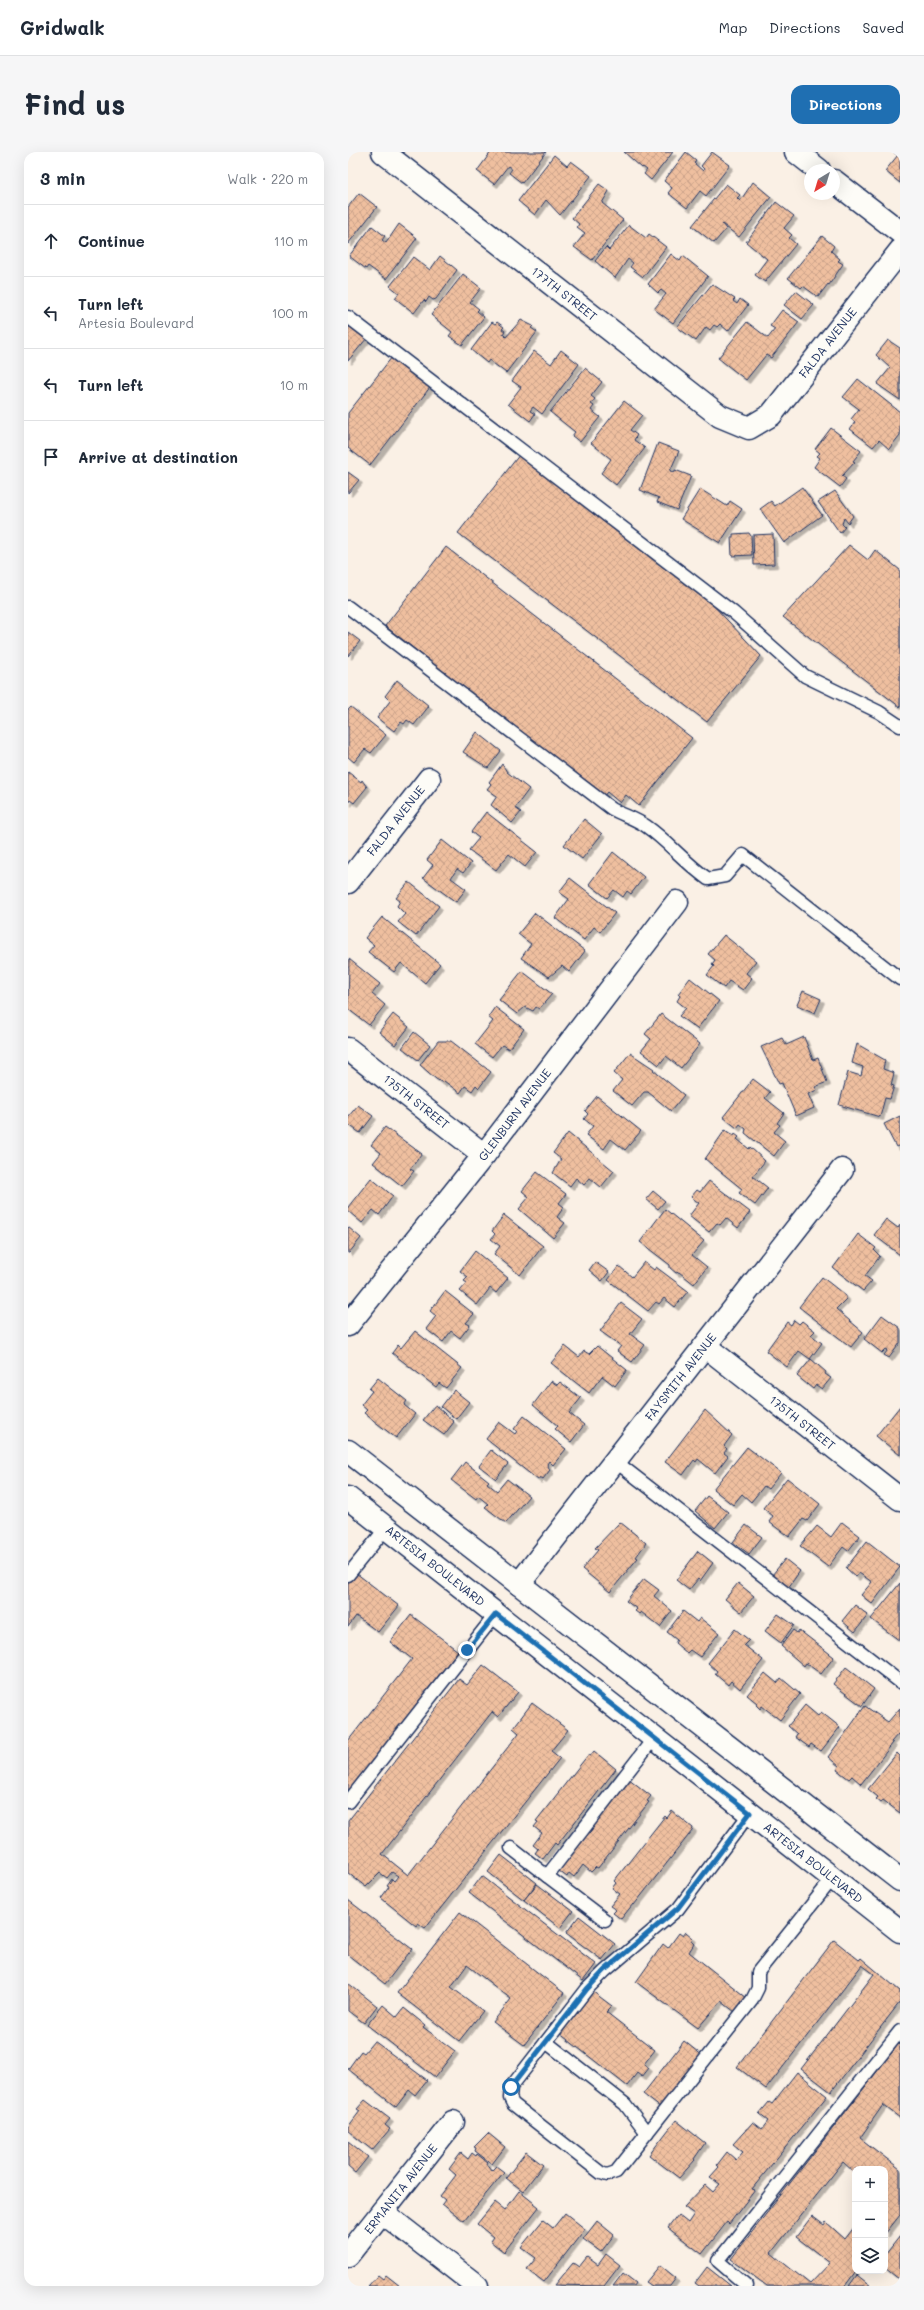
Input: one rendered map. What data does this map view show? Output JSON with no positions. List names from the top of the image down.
{
  "streets": {
    "street": [
      "177TH STREET",
      "FALDA AVENUE",
      "175TH STREET",
      "GLENBURN AVENUE",
      "FAYSMITH AVENUE",
      "ARTESIA BOULEVARD",
      "ERMANITA AVENUE"
    ]
  },
  "crossings": [
    ["177TH STREET", "FALDA AVENUE"],
    ["175TH STREET", "GLENBURN AVENUE"],
    ["175TH STREET", "FAYSMITH AVENUE"]
  ],
  "north": "bottom left",
  "page": {
    "header": "Gridwalk",
    "nav": ["Map", "Directions", "Saved"],
    "buttons": "Directions",
    "title": "Find us",
    "heading": ["3 min", "Walk · 220 m"],
    "list": [
      ["Continue", "110 m"],
      ["Turn left", "Artesia Boulevard", "100 m"],
      ["Turn left", "10 m"],
      "Arrive at destination"
    ],
    "map_buttons": ["+", "−"]
  }
}
